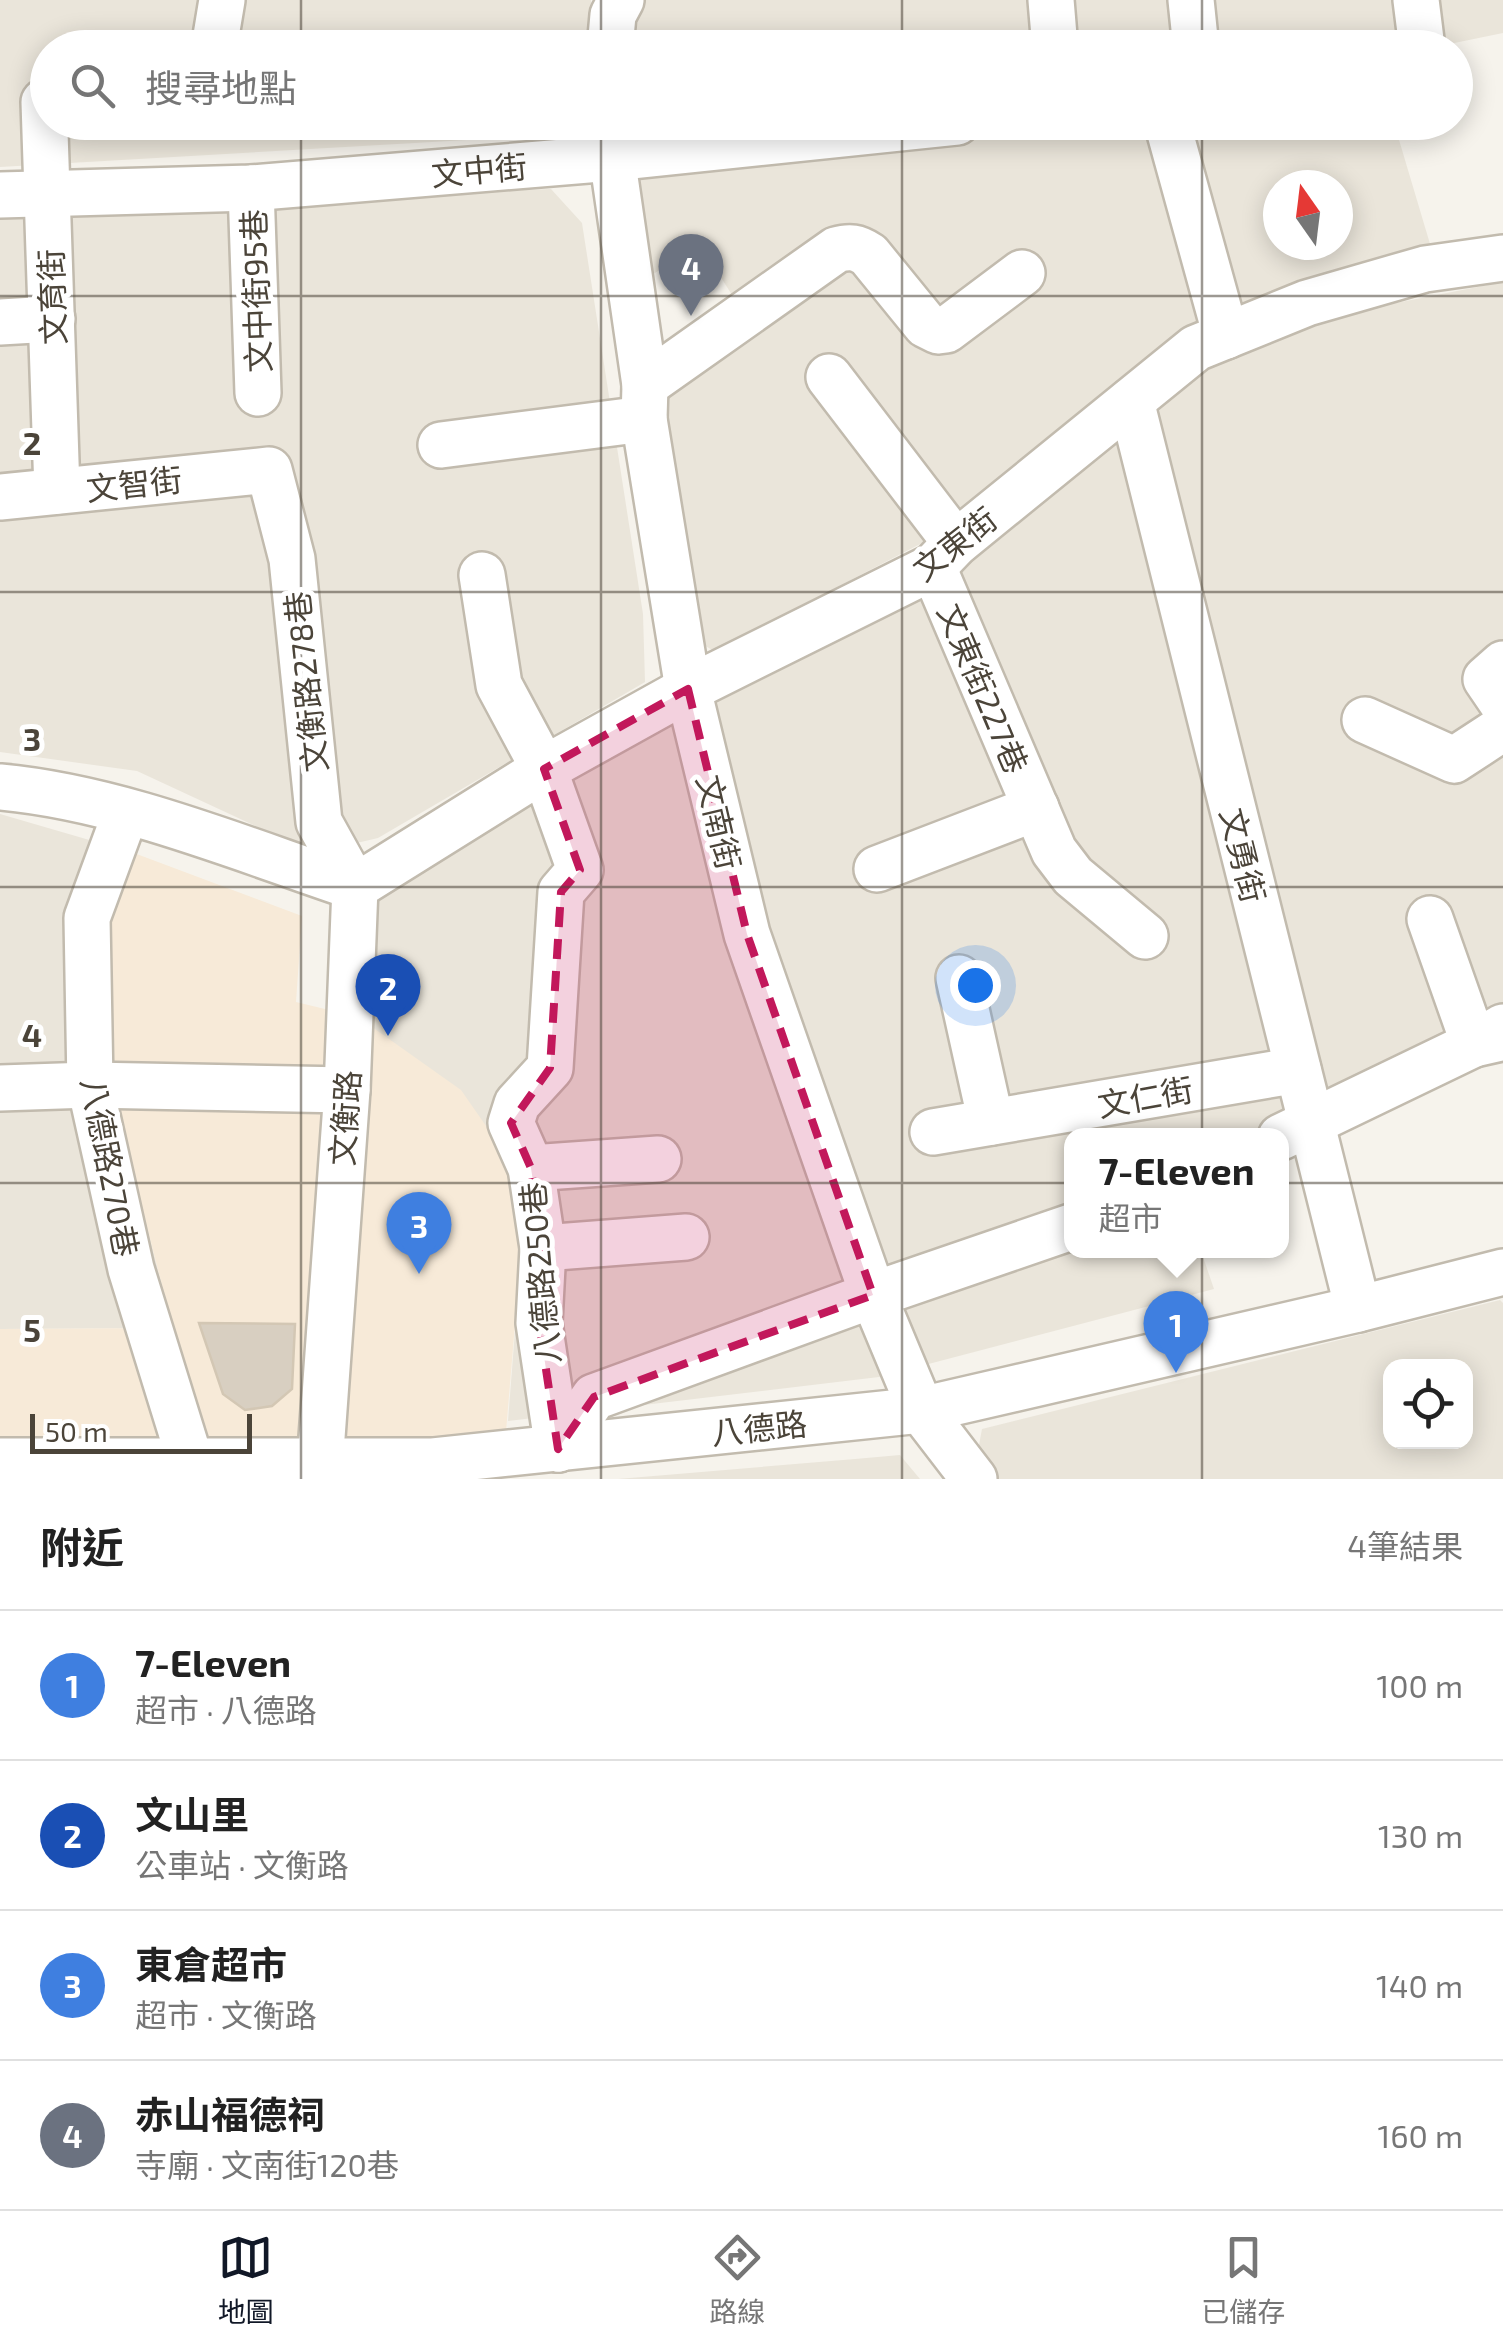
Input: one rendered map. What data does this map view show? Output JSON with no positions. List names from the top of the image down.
{
  "streets": {
    "street": [
      "文中街",
      "文中街95巷",
      "文育街",
      "文智街",
      "文東街",
      "文衡路278巷",
      "文東街227巷",
      "文南街",
      "文勇街",
      "文仁街",
      "文衡路",
      "八德路270巷",
      "八德路250巷",
      "八德路"
    ]
  },
  "crossings": [
    ["文中街", "文中街95巷"],
    ["文中街", "文育街"],
    ["文中街", "文南街"],
    ["文育街", "文智街"],
    ["文智街", "文衡路278巷"],
    ["文東街", "文衡路278巷"],
    ["文東街", "文東街227巷"],
    ["文東街", "文南街"],
    ["文東街", "文勇街"],
    ["文東街", "文衡路"],
    ["文東街", "八德路250巷"],
    ["文衡路278巷", "文衡路"],
    ["文南街", "八德路"],
    ["文勇街", "文仁街"],
    ["文勇街", "八德路"],
    ["文衡路", "八德路"],
    ["八德路270巷", "八德路"],
    ["八德路250巷", "八德路"]
  ],
  "scale_bar": "50 m",
  "north": "top",
  "page": {
    "search": "搜尋地點",
    "pins": [
      "4",
      "2",
      "3",
      "1"
    ],
    "popup": ["7-Eleven", "超市"],
    "scale": "50 m",
    "heading": ["附近", "4筆結果"],
    "list": [
      {
        "mark": "1",
        "name": "7-Eleven",
        "note": "超市 · 八德路",
        "value": "100 m"
      },
      {
        "mark": "2",
        "name": "文山里",
        "note": "公車站 · 文衡路",
        "value": "130 m"
      },
      {
        "mark": "3",
        "name": "東倉超市",
        "note": "超市 · 文衡路",
        "value": "140 m"
      },
      {
        "mark": "4",
        "name": "赤山福德祠",
        "note": "寺廟 · 文南街120巷",
        "value": "160 m"
      }
    ],
    "nav": ["地圖", "路線", "已儲存"]
  },
  "grid": {
    "rows": [
      "2",
      "3",
      "4",
      "5"
    ]
  }
}
